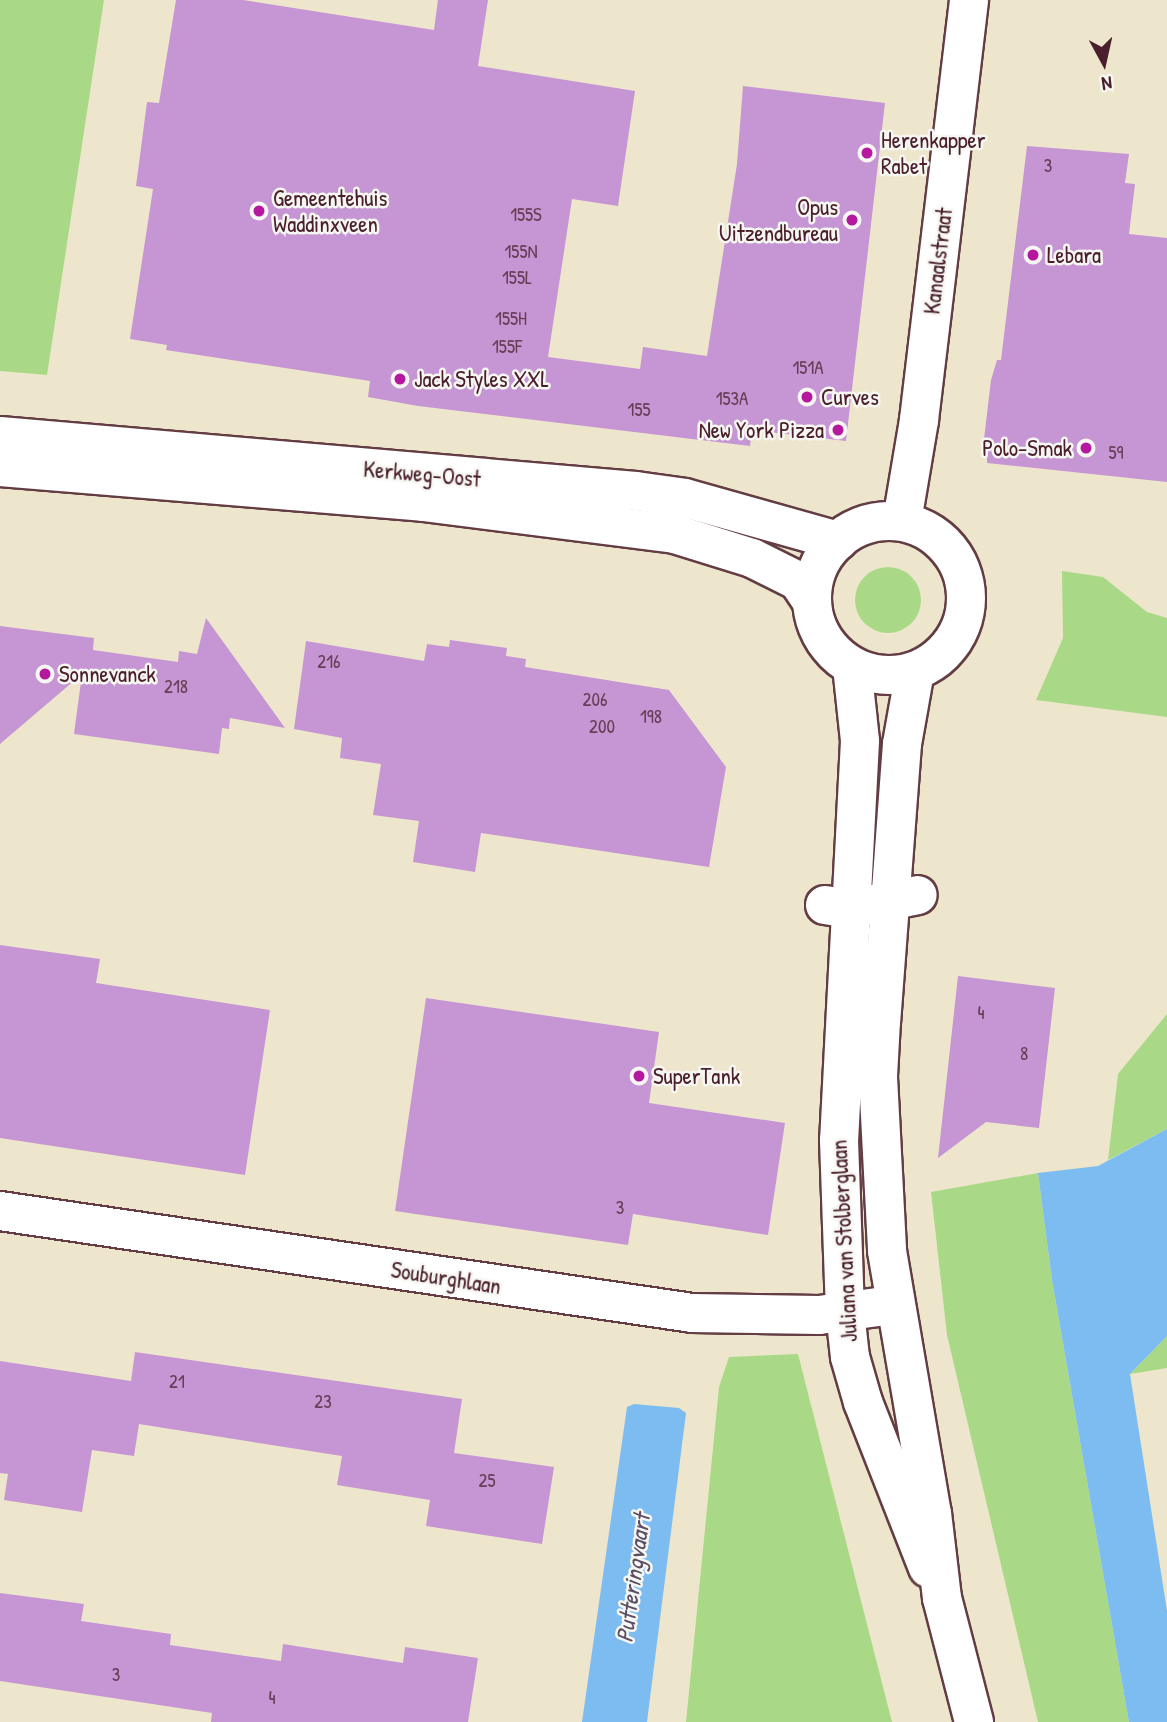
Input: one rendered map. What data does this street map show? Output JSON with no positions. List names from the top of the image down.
{
  "streets": {
    "main road": [
      "Kanaalstraat",
      "Kerkweg-Oost",
      "Juliana van Stolberglaan",
      "Souburghlaan"
    ]
  },
  "crossings": [
    ["Kanaalstraat", "Kerkweg-Oost"],
    ["Kanaalstraat", "Juliana van Stolberglaan"],
    ["Kerkweg-Oost", "Juliana van Stolberglaan"],
    ["Juliana van Stolberglaan", "Souburghlaan"]
  ],
  "water": ["Putteringvaart"],
  "places": [
    "Herenkapper Rabet",
    "Gemeentehuis Waddinxveen",
    "Opus Uitzendbureau",
    "Lebara",
    "Jack Styles XXL",
    "Curves",
    "New York Pizza",
    "Polo-Smak",
    "Sonnevanck",
    "SuperTank"
  ],
  "house_numbers": [
    "3",
    "155S",
    "155N",
    "155L",
    "155H",
    "155F",
    "151A",
    "153A",
    "155",
    "59",
    "216",
    "218",
    "206",
    "198",
    "200",
    "4",
    "8",
    "3",
    "21",
    "23",
    "25",
    "3",
    "4"
  ],
  "north": "bottom"
}
